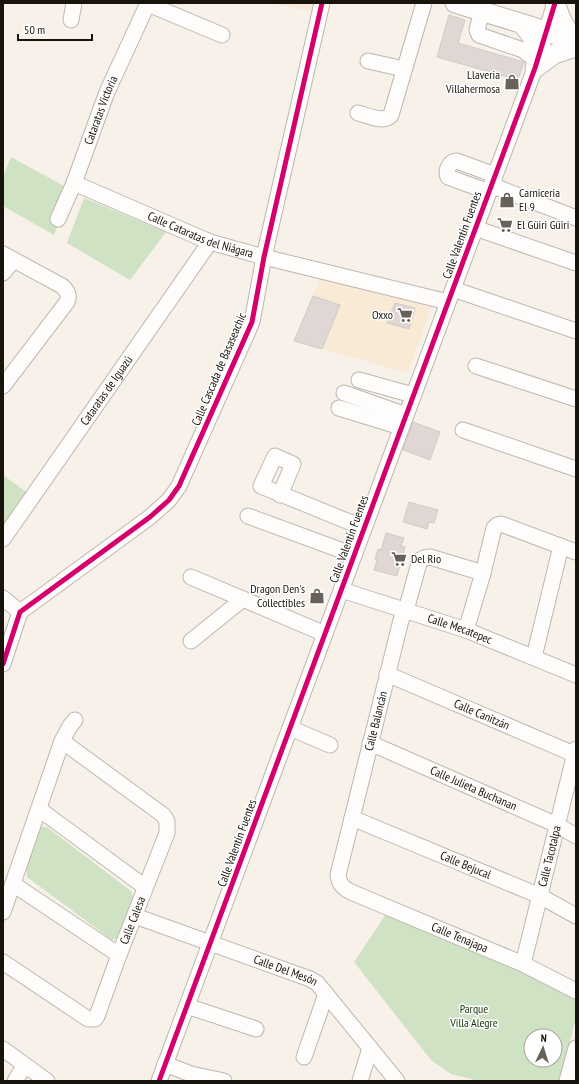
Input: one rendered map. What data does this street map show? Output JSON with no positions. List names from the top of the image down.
{
  "streets": {
    "street": [
      "Cataratas Victoria",
      "Calle Cataratas del Niágara",
      "Calle Valentín Fuentes",
      "Calle Cascada de Basaseachic",
      "Cataratas de Iguazú",
      "Calle Mecatepec",
      "Calle Canitzán",
      "Calle Balancán",
      "Calle Julieta Buchanan",
      "Calle Tacotalpa",
      "Calle Bejucal",
      "Calle Calesa",
      "Calle Tenajapa",
      "Calle Del Mesón"
    ]
  },
  "crossings": [
    ["Cataratas Victoria", "Calle Cataratas del Niágara"],
    ["Calle Cataratas del Niágara", "Calle Valentín Fuentes"],
    ["Calle Cataratas del Niágara", "Calle Cascada de Basaseachic"],
    ["Calle Cataratas del Niágara", "Cataratas de Iguazú"],
    ["Calle Valentín Fuentes", "Calle Mecatepec"],
    ["Calle Valentín Fuentes", "Calle Del Mesón"],
    ["Calle Mecatepec", "Calle Balancán"],
    ["Calle Canitzán", "Calle Balancán"],
    ["Calle Canitzán", "Calle Tacotalpa"],
    ["Calle Balancán", "Calle Julieta Buchanan"],
    ["Calle Balancán", "Calle Bejucal"],
    ["Calle Balancán", "Calle Tenajapa"],
    ["Calle Julieta Buchanan", "Calle Tacotalpa"],
    ["Calle Tacotalpa", "Calle Bejucal"],
    ["Calle Tacotalpa", "Calle Tenajapa"],
    ["Calle Calesa", "Calle Del Mesón"]
  ],
  "parks": ["Parque Villa Alegre"],
  "places": {
    "shop": ["Llaveria Villahermosa", "Carniceria El 9", "Dragon Den's Collectibles"],
    "supermarket": ["El Güiri Güiri", "Oxxo", "Del Rio"]
  },
  "scale_bar": "50 m",
  "north": "top"
}
